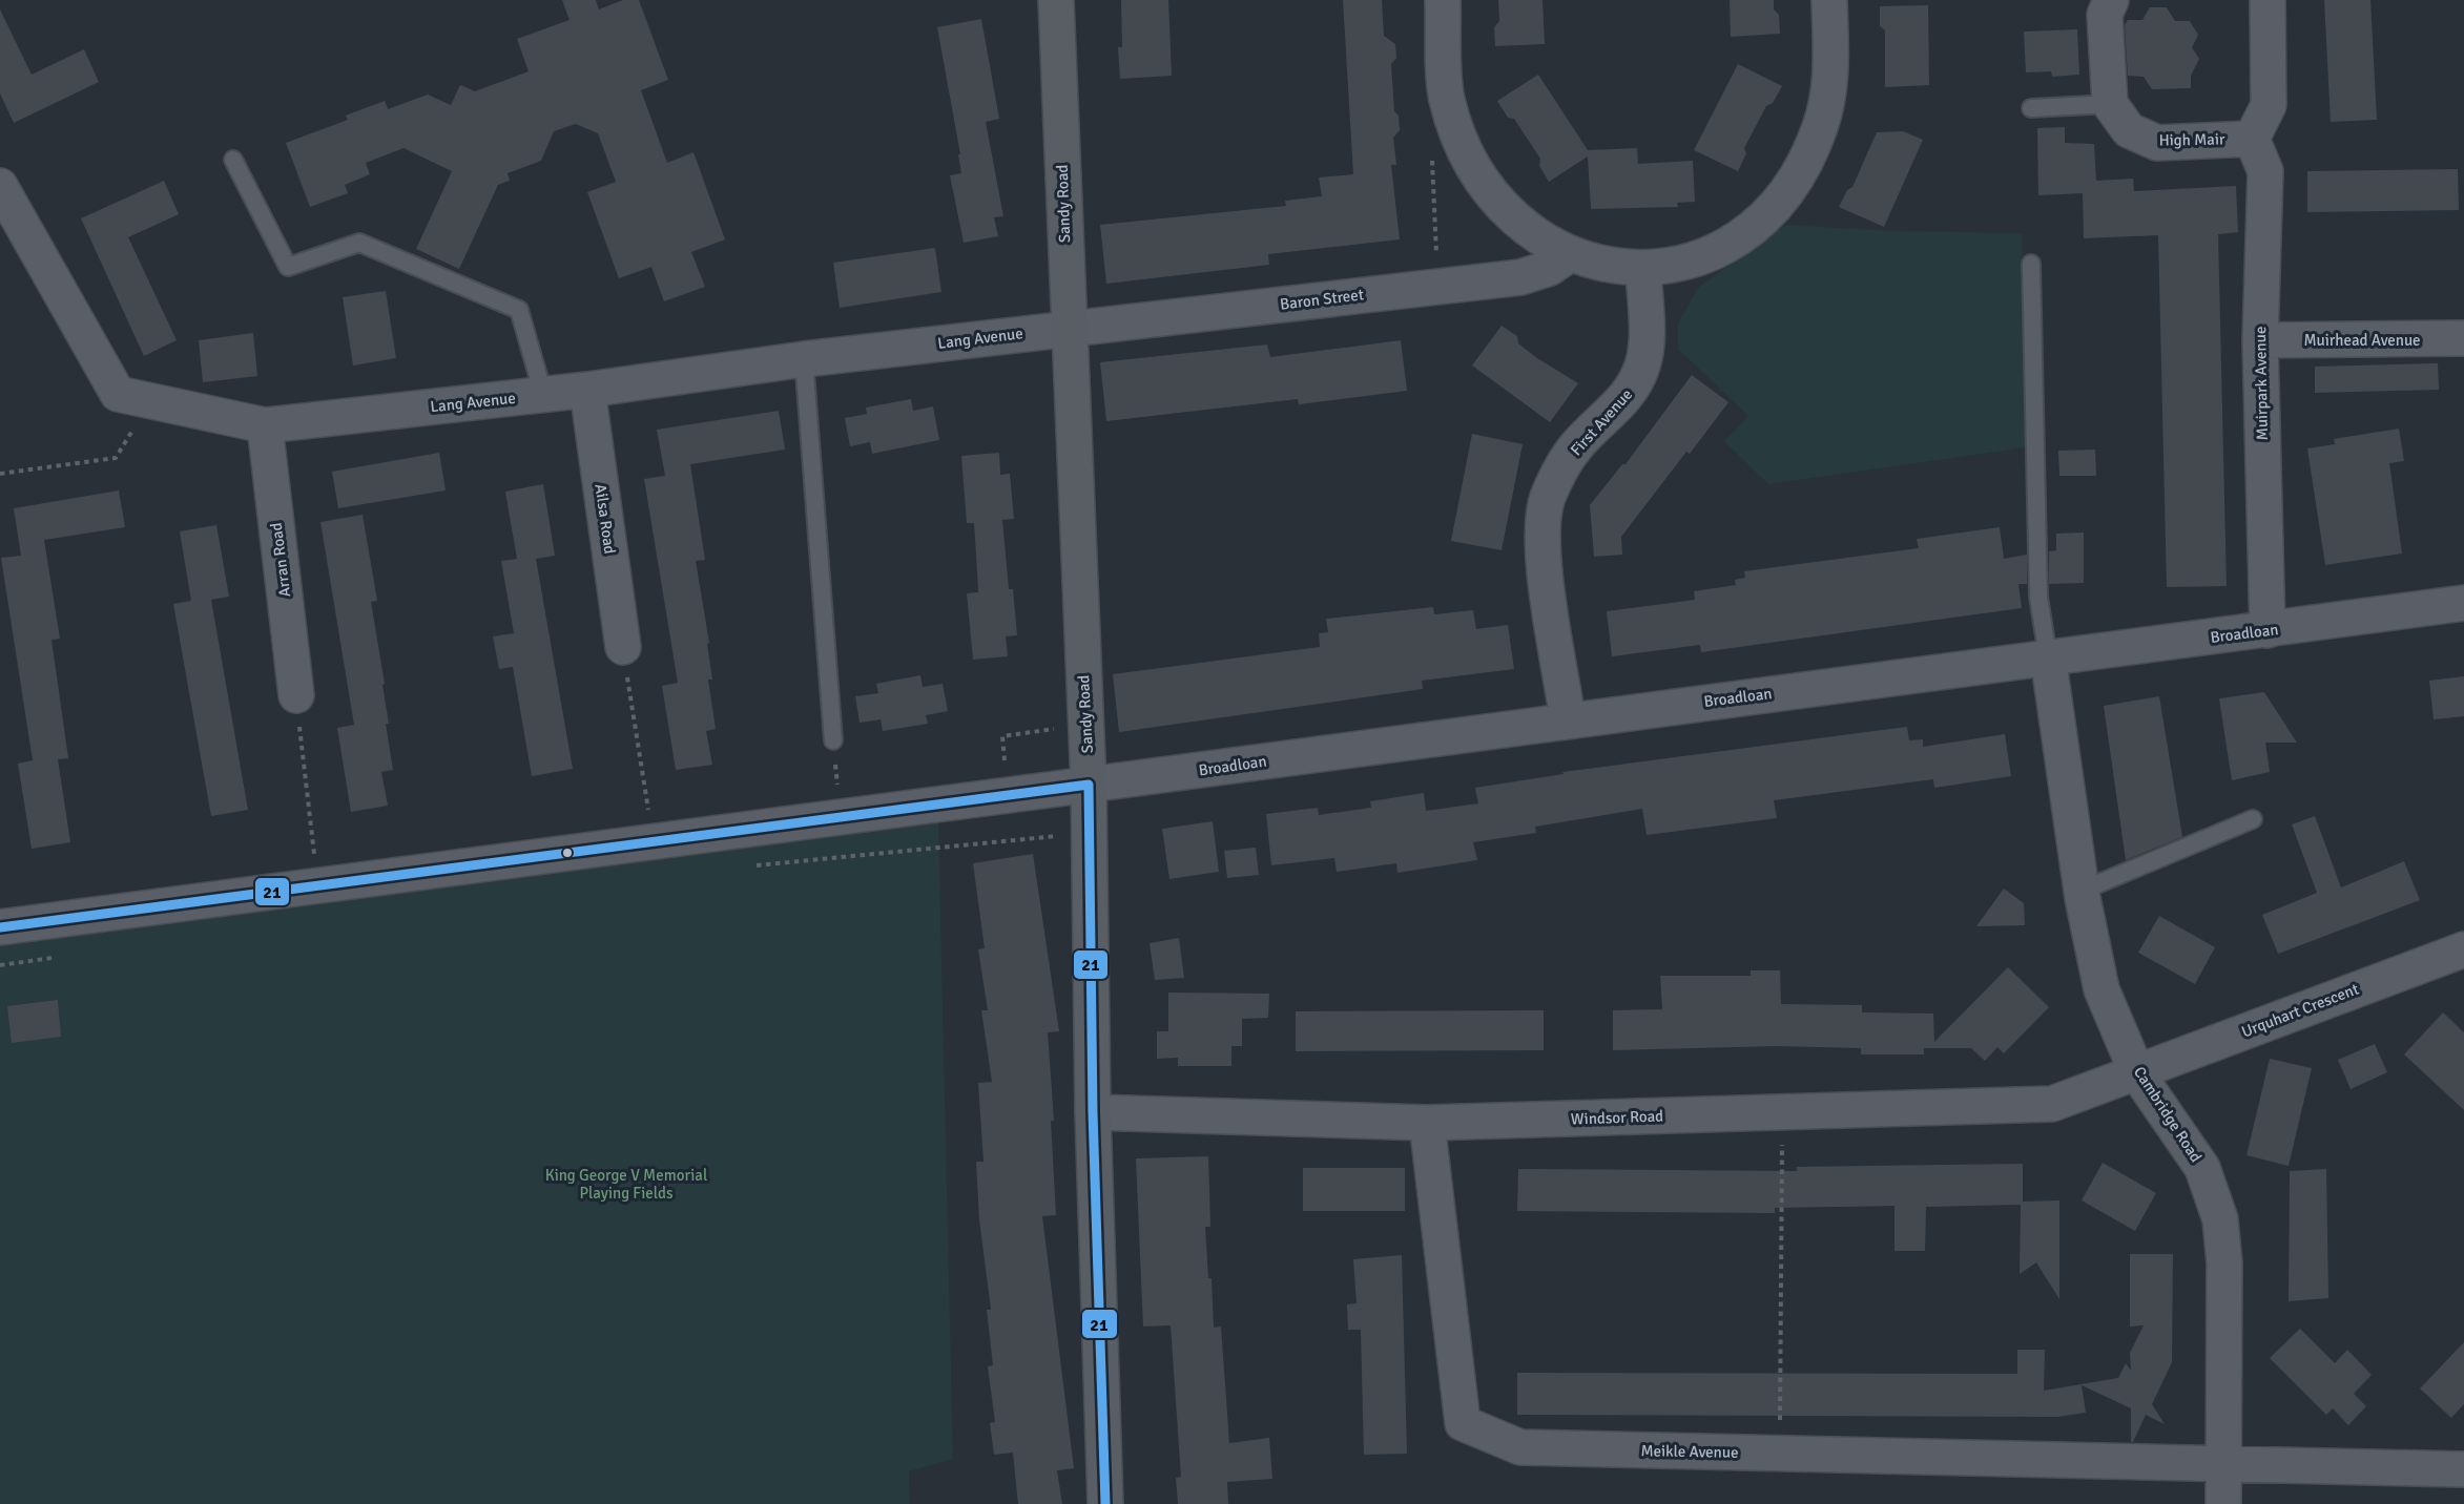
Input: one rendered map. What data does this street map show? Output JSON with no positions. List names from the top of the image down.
{
  "streets": {
    "main road": ["Sandy Road"],
    "street": [
      "High Mair",
      "Baron Street",
      "Lang Avenue",
      "Muirhead Avenue",
      "Muirpark Avenue",
      "First Avenue",
      "Ailsa Road",
      "Arran Road",
      "Broadloan",
      "Urquhart Crescent",
      "Cambridge Road",
      "Windsor Road",
      "Meikle Avenue"
    ]
  },
  "crossings": [
    ["High Mair", "Muirpark Avenue"],
    ["Sandy Road", "Baron Street"],
    ["Sandy Road", "Lang Avenue"],
    ["Sandy Road", "Broadloan"],
    ["Sandy Road", "Windsor Road"],
    ["Baron Street", "Lang Avenue"],
    ["Lang Avenue", "Ailsa Road"],
    ["Lang Avenue", "Arran Road"],
    ["Muirhead Avenue", "Muirpark Avenue"],
    ["Muirpark Avenue", "Broadloan"],
    ["First Avenue", "Broadloan"],
    ["Broadloan", "Cambridge Road"],
    ["Urquhart Crescent", "Cambridge Road"],
    ["Urquhart Crescent", "Windsor Road"],
    ["Cambridge Road", "Windsor Road"],
    ["Cambridge Road", "Meikle Avenue"],
    ["Windsor Road", "Meikle Avenue"]
  ],
  "parks": ["King George V Memorial Playing Fields"],
  "lines": ["transit line 21"]
}
